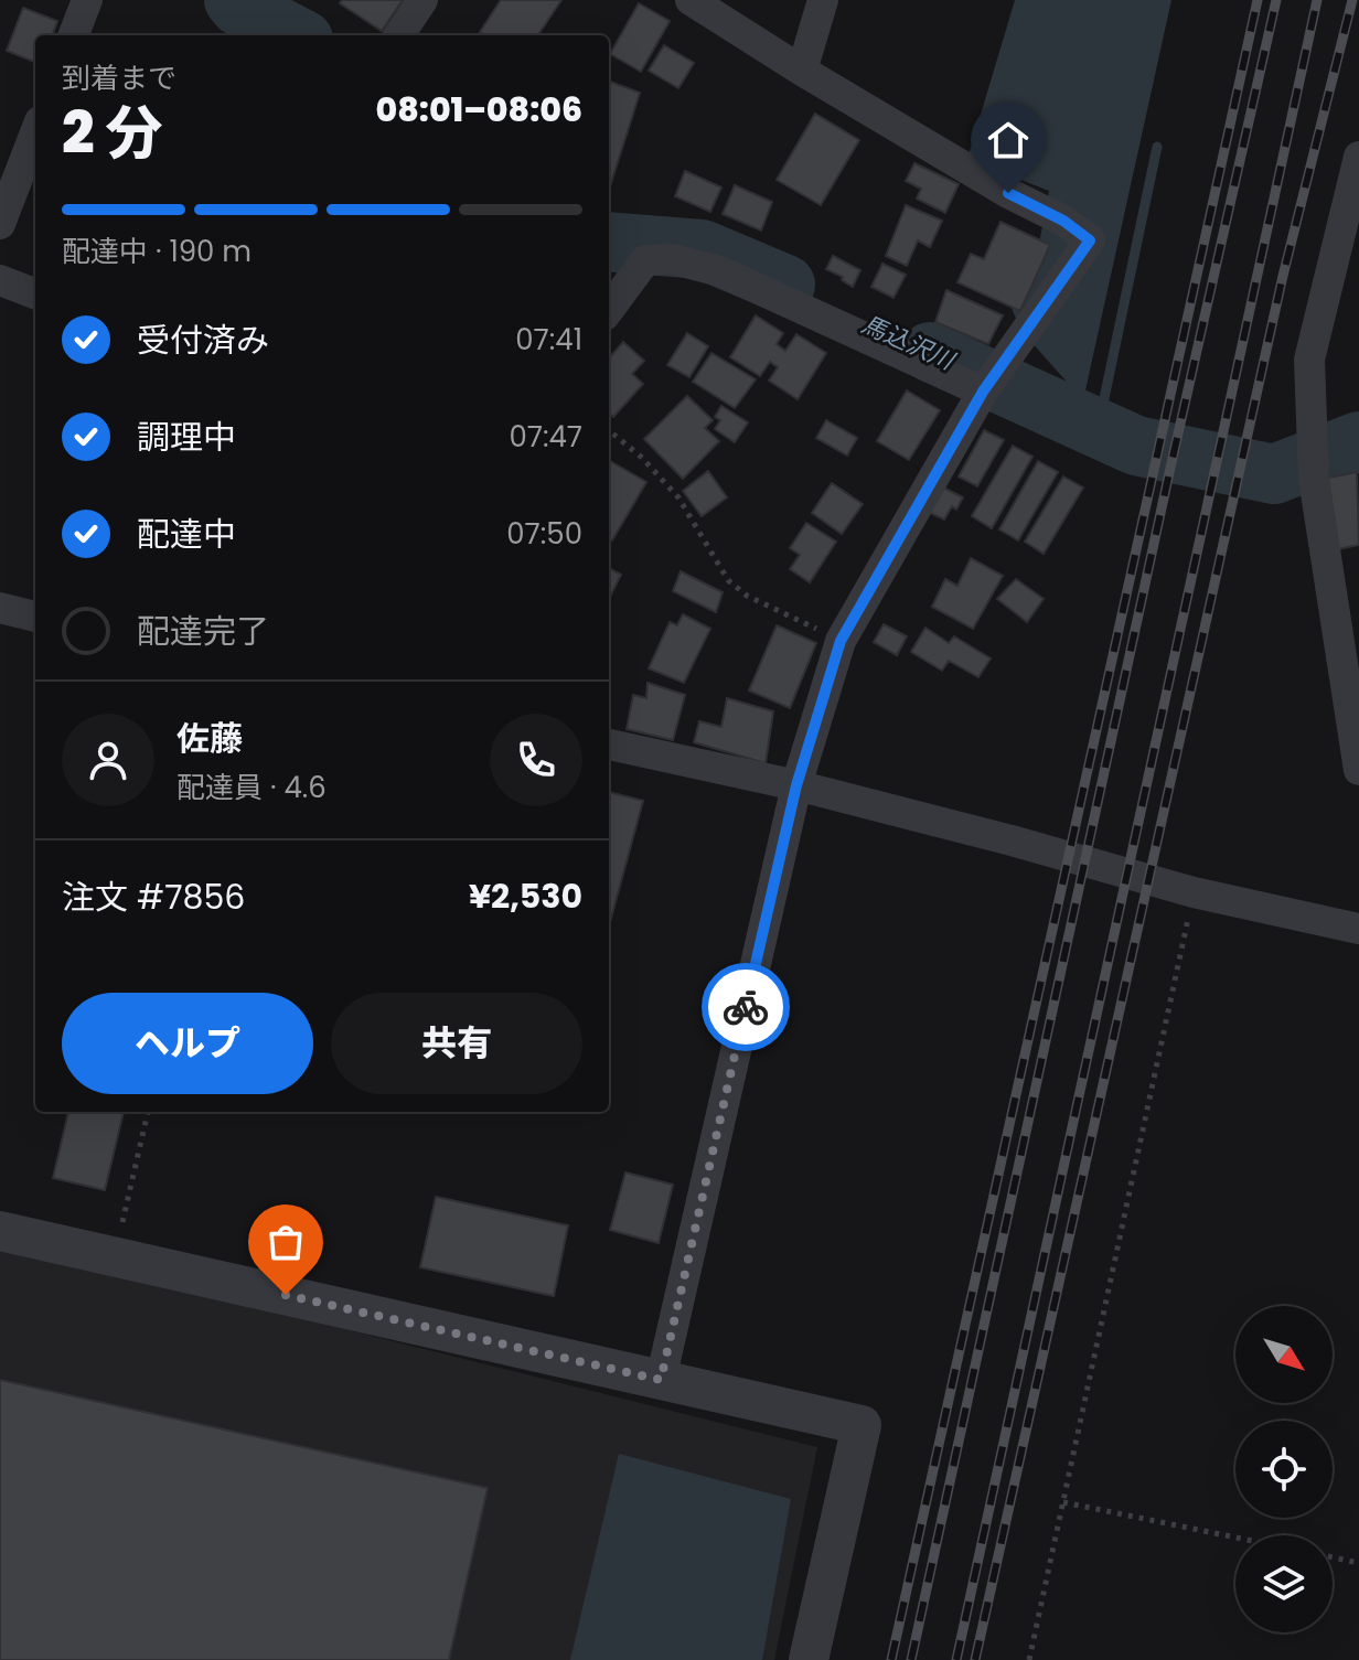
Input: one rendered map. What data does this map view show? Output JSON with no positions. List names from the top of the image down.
{
  "water": ["馬込沢川"],
  "north": "bottom right",
  "page": {
    "heading": ["2 分", "到着まで", "08:01–08:06"],
    "panel": [
      "佐藤",
      "配達員 · 4.6",
      "注文 #7856",
      "¥2,530"
    ],
    "bar": "配達中 · 190 m",
    "list": [
      ["受付済み", "07:41"],
      ["調理中", "07:47"],
      ["配達中", "07:50"],
      "配達完了"
    ],
    "buttons": ["ヘルプ", "共有"]
  }
}
